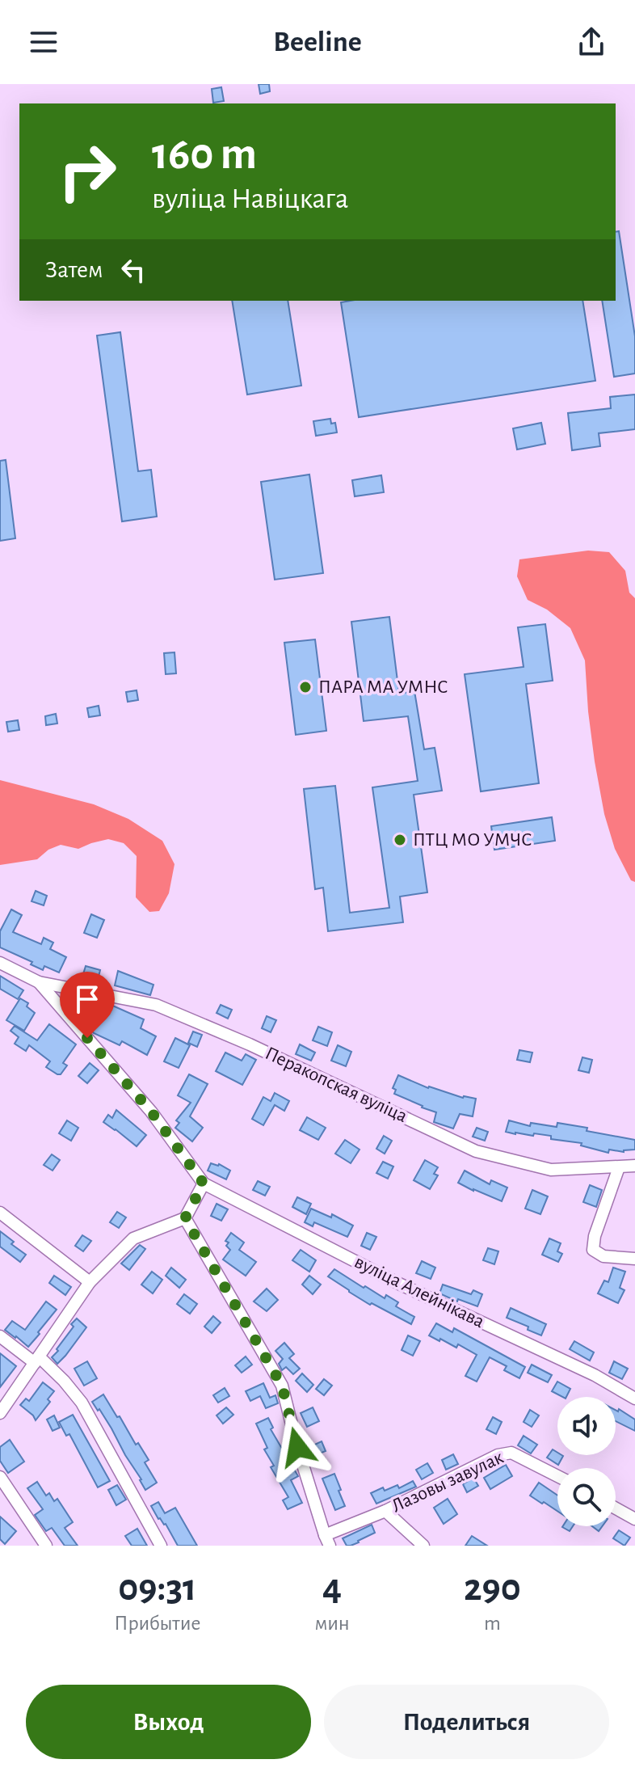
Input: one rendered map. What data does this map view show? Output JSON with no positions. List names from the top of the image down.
{
  "streets": {
    "street": ["Перакопская вуліца", "вуліца Алейнікава", "Лазовы завулак"]
  },
  "places": ["ПАРА МА УМНС", "ПТЦ МО УМЧС"],
  "page": {
    "header": "Beeline",
    "turn": ["160 m", "вуліца Навіцкага"],
    "then": "Затем",
    "eta": [
      "09:31",
      "Прибытие",
      "4",
      "мин",
      "290",
      "m"
    ],
    "buttons": ["Выход", "Поделиться"]
  }
}
